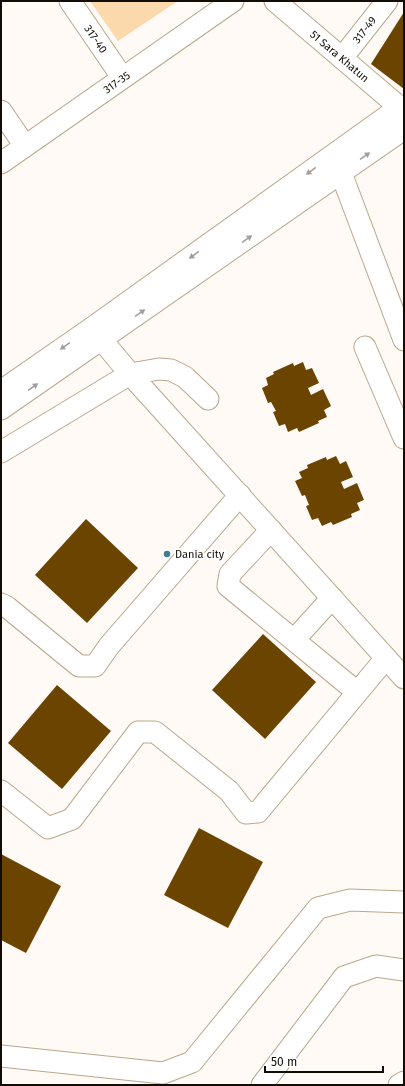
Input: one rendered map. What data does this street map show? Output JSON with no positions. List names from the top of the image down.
{
  "streets": {
    "street": [
      "317-49",
      "317-40",
      "51 Sara Khatun",
      "317-35"
    ]
  },
  "crossings": [
    ["317-49", "51 Sara Khatun"],
    ["317-40", "317-35"]
  ],
  "places": ["Dania city"],
  "scale_bar": "50 m"
}
